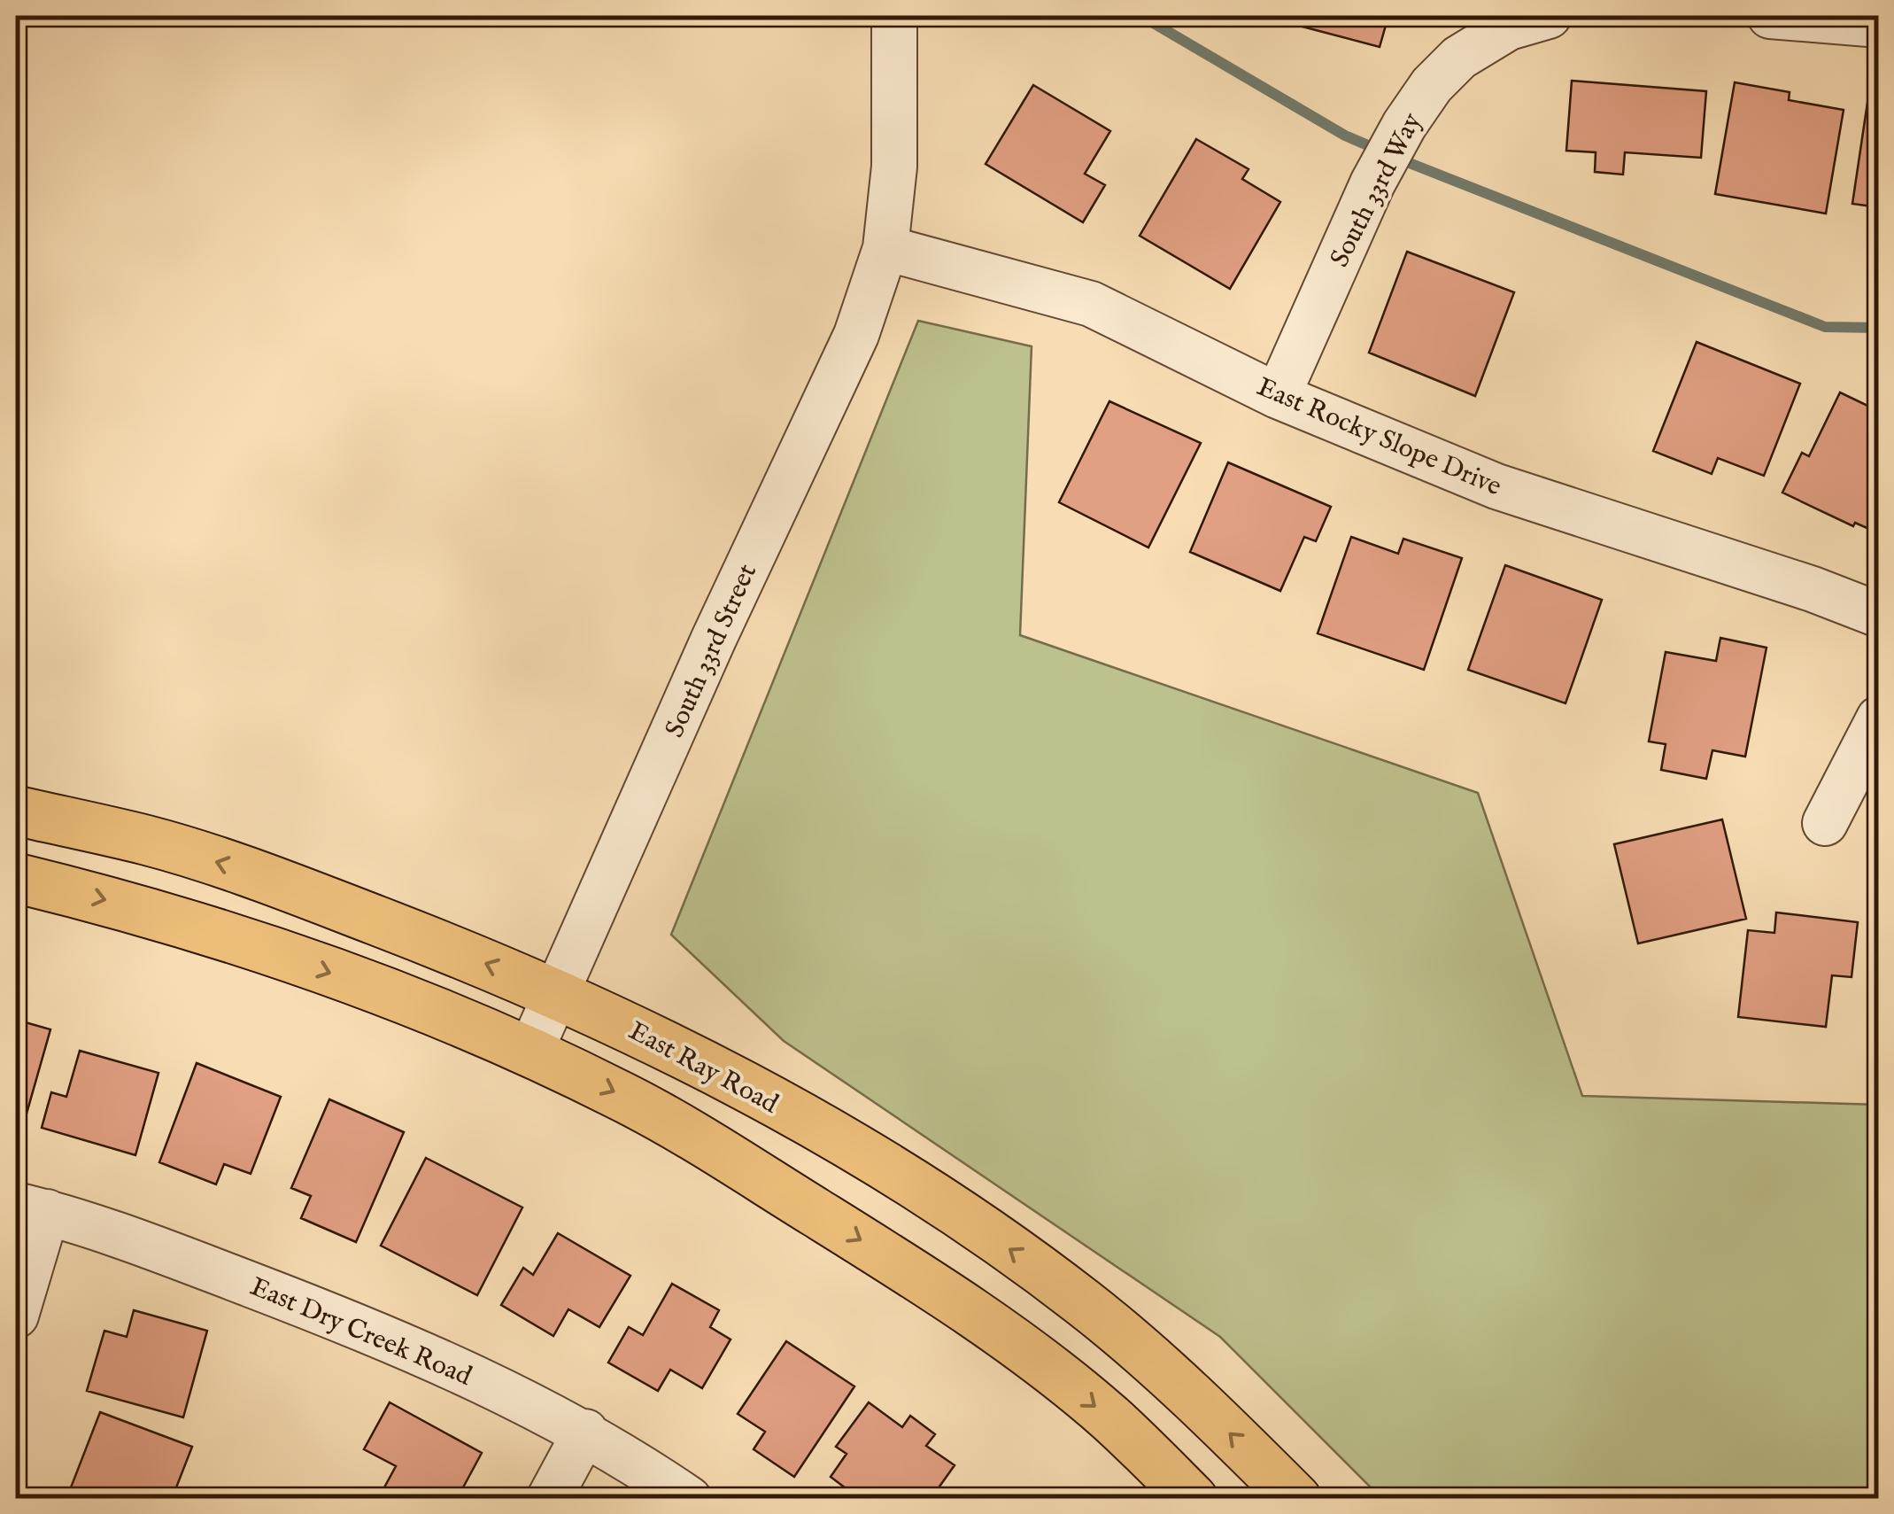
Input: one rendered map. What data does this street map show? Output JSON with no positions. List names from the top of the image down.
{
  "streets": {
    "main road": ["East Ray Road"],
    "street": [
      "South 33rd Way",
      "East Rocky Slope Drive",
      "South 33rd Street",
      "East Dry Creek Road"
    ]
  },
  "crossings": [
    ["South 33rd Way", "East Rocky Slope Drive"],
    ["East Rocky Slope Drive", "South 33rd Street"],
    ["South 33rd Street", "East Ray Road"]
  ]
}
